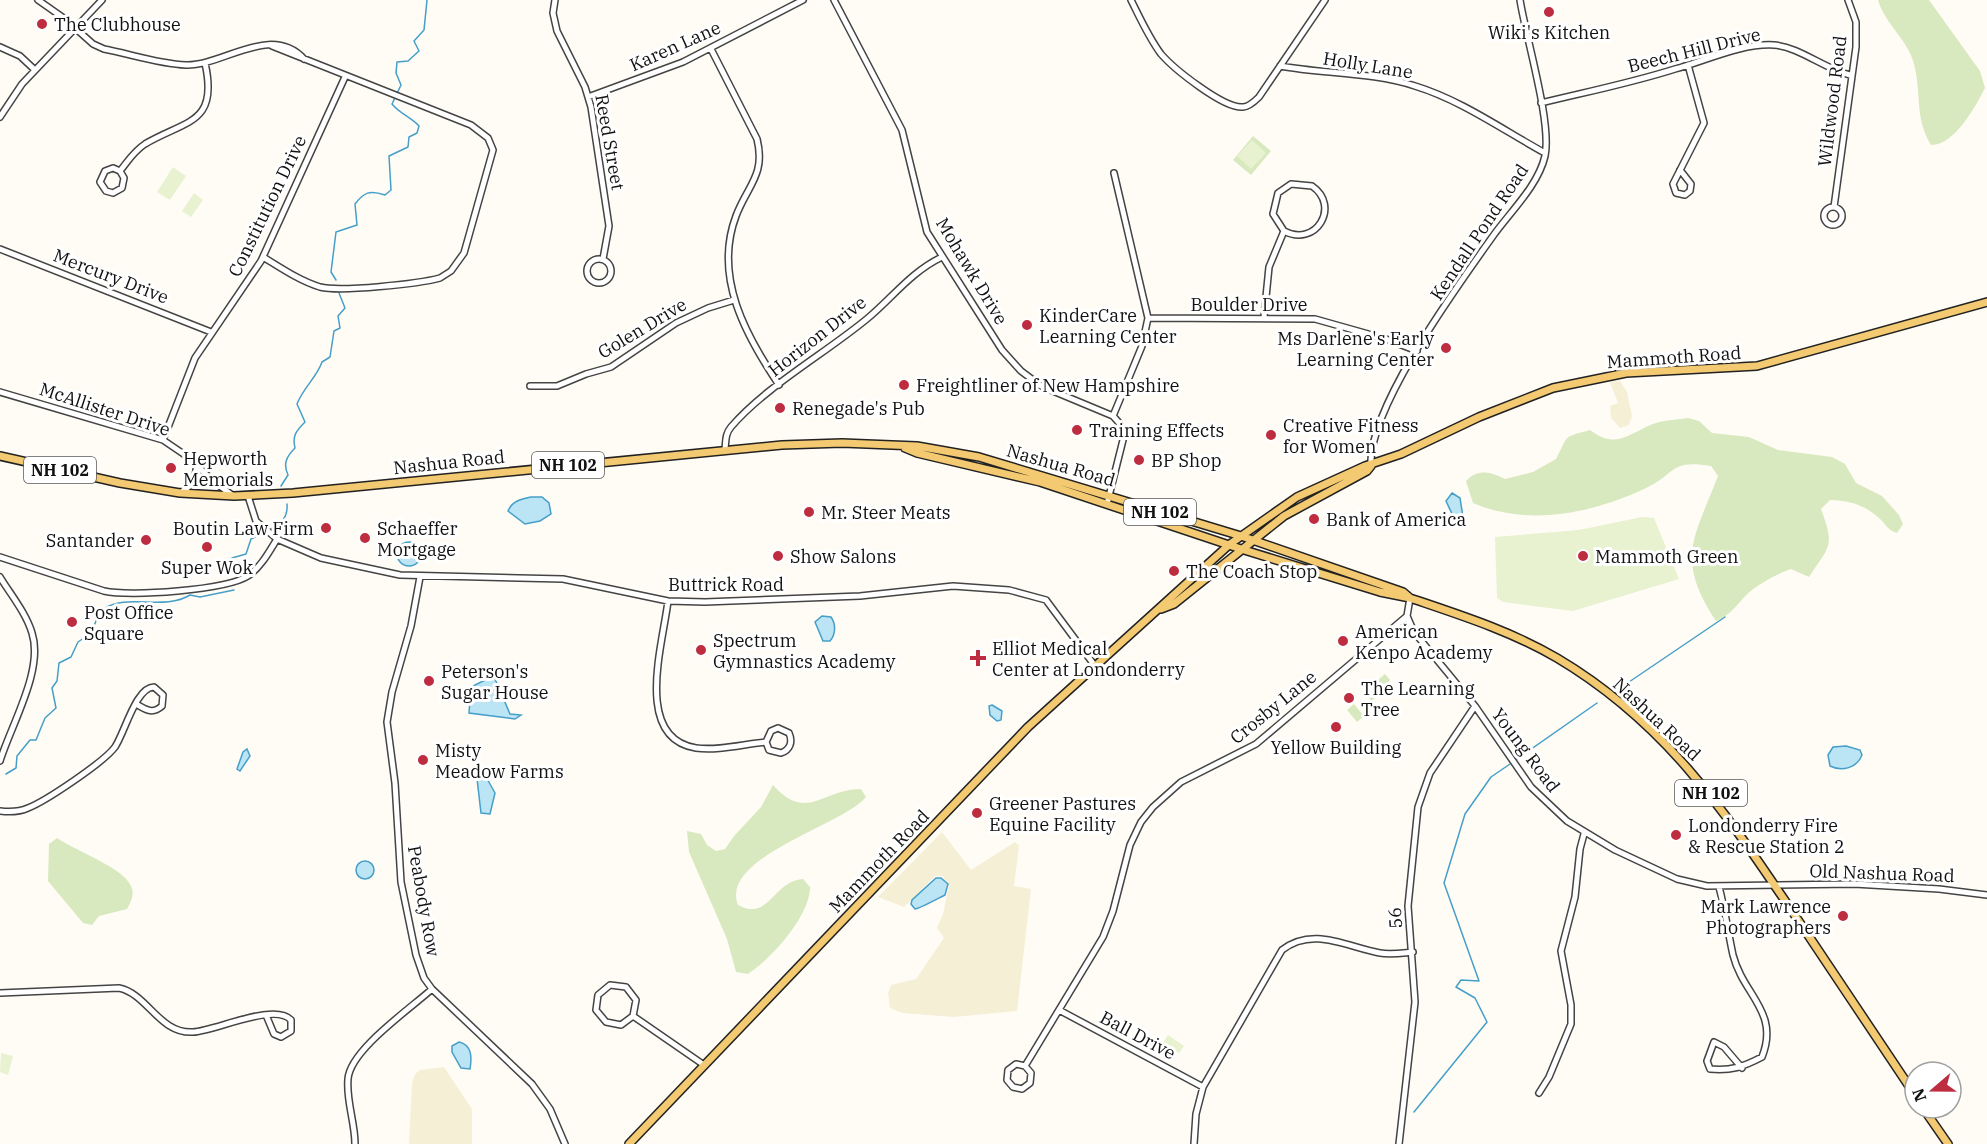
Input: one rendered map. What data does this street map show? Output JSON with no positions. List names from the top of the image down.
{
  "streets": {
    "main road": ["Mammoth Road", "Nashua Road", "NH 102"],
    "street": [
      "Karen Lane",
      "Beech Hill Drive",
      "Holly Lane",
      "Wildwood Road",
      "Reed Street",
      "Constitution Drive",
      "Kendall Pond Road",
      "Mohawk Drive",
      "Mercury Drive",
      "Boulder Drive",
      "Golen Drive",
      "Horizon Drive",
      "McAllister Drive",
      "Buttrick Road",
      "Crosby Lane",
      "Young Road",
      "Old Nashua Road",
      "Peabody Row",
      "56",
      "Ball Drive"
    ]
  },
  "crossings": [
    ["Karen Lane", "Reed Street"],
    ["Beech Hill Drive", "Wildwood Road"],
    ["Beech Hill Drive", "Kendall Pond Road"],
    ["Holly Lane", "Kendall Pond Road"],
    ["Constitution Drive", "Mercury Drive"],
    ["Constitution Drive", "McAllister Drive"],
    ["Kendall Pond Road", "Boulder Drive"],
    ["Kendall Pond Road", "Mammoth Road"],
    ["Mohawk Drive", "Horizon Drive"],
    ["Horizon Drive", "Nashua Road"],
    ["Mammoth Road", "Nashua Road"],
    ["Mammoth Road", "Buttrick Road"],
    ["McAllister Drive", "Nashua Road"],
    ["Nashua Road", "Buttrick Road"],
    ["Nashua Road", "Young Road"],
    ["Nashua Road", "Old Nashua Road"],
    ["Buttrick Road", "Peabody Row"],
    ["Crosby Lane", "Young Road"],
    ["Crosby Lane", "Ball Drive"],
    ["Young Road", "Old Nashua Road"],
    ["Young Road", "56"]
  ],
  "places": {
    "other": [
      "Wiki's Kitchen",
      "The Clubhouse",
      "KinderCare Learning Center",
      "Ms Darlene's Early Learning Center",
      "Freightliner of New Hampshire",
      "Renegade's Pub",
      "Training Effects",
      "Creative Fitness for Women",
      "BP Shop",
      "Hepworth Memorials",
      "Mr. Steer Meats",
      "Bank of America",
      "Boutin Law Firm",
      "Schaeffer Mortgage",
      "Santander",
      "Super Wok",
      "Show Salons",
      "Mammoth Green",
      "The Coach Stop",
      "Post Office Square",
      "American Kenpo Academy",
      "Spectrum Gymnastics Academy",
      "Peterson's Sugar House",
      "The Learning Tree",
      "Yellow Building",
      "Misty Meadow Farms",
      "Greener Pastures Equine Facility",
      "Londonderry Fire & Rescue Station 2",
      "Mark Lawrence Photographers"
    ],
    "health": ["Elliot Medical Center at Londonderry"]
  },
  "north": "left"
}
